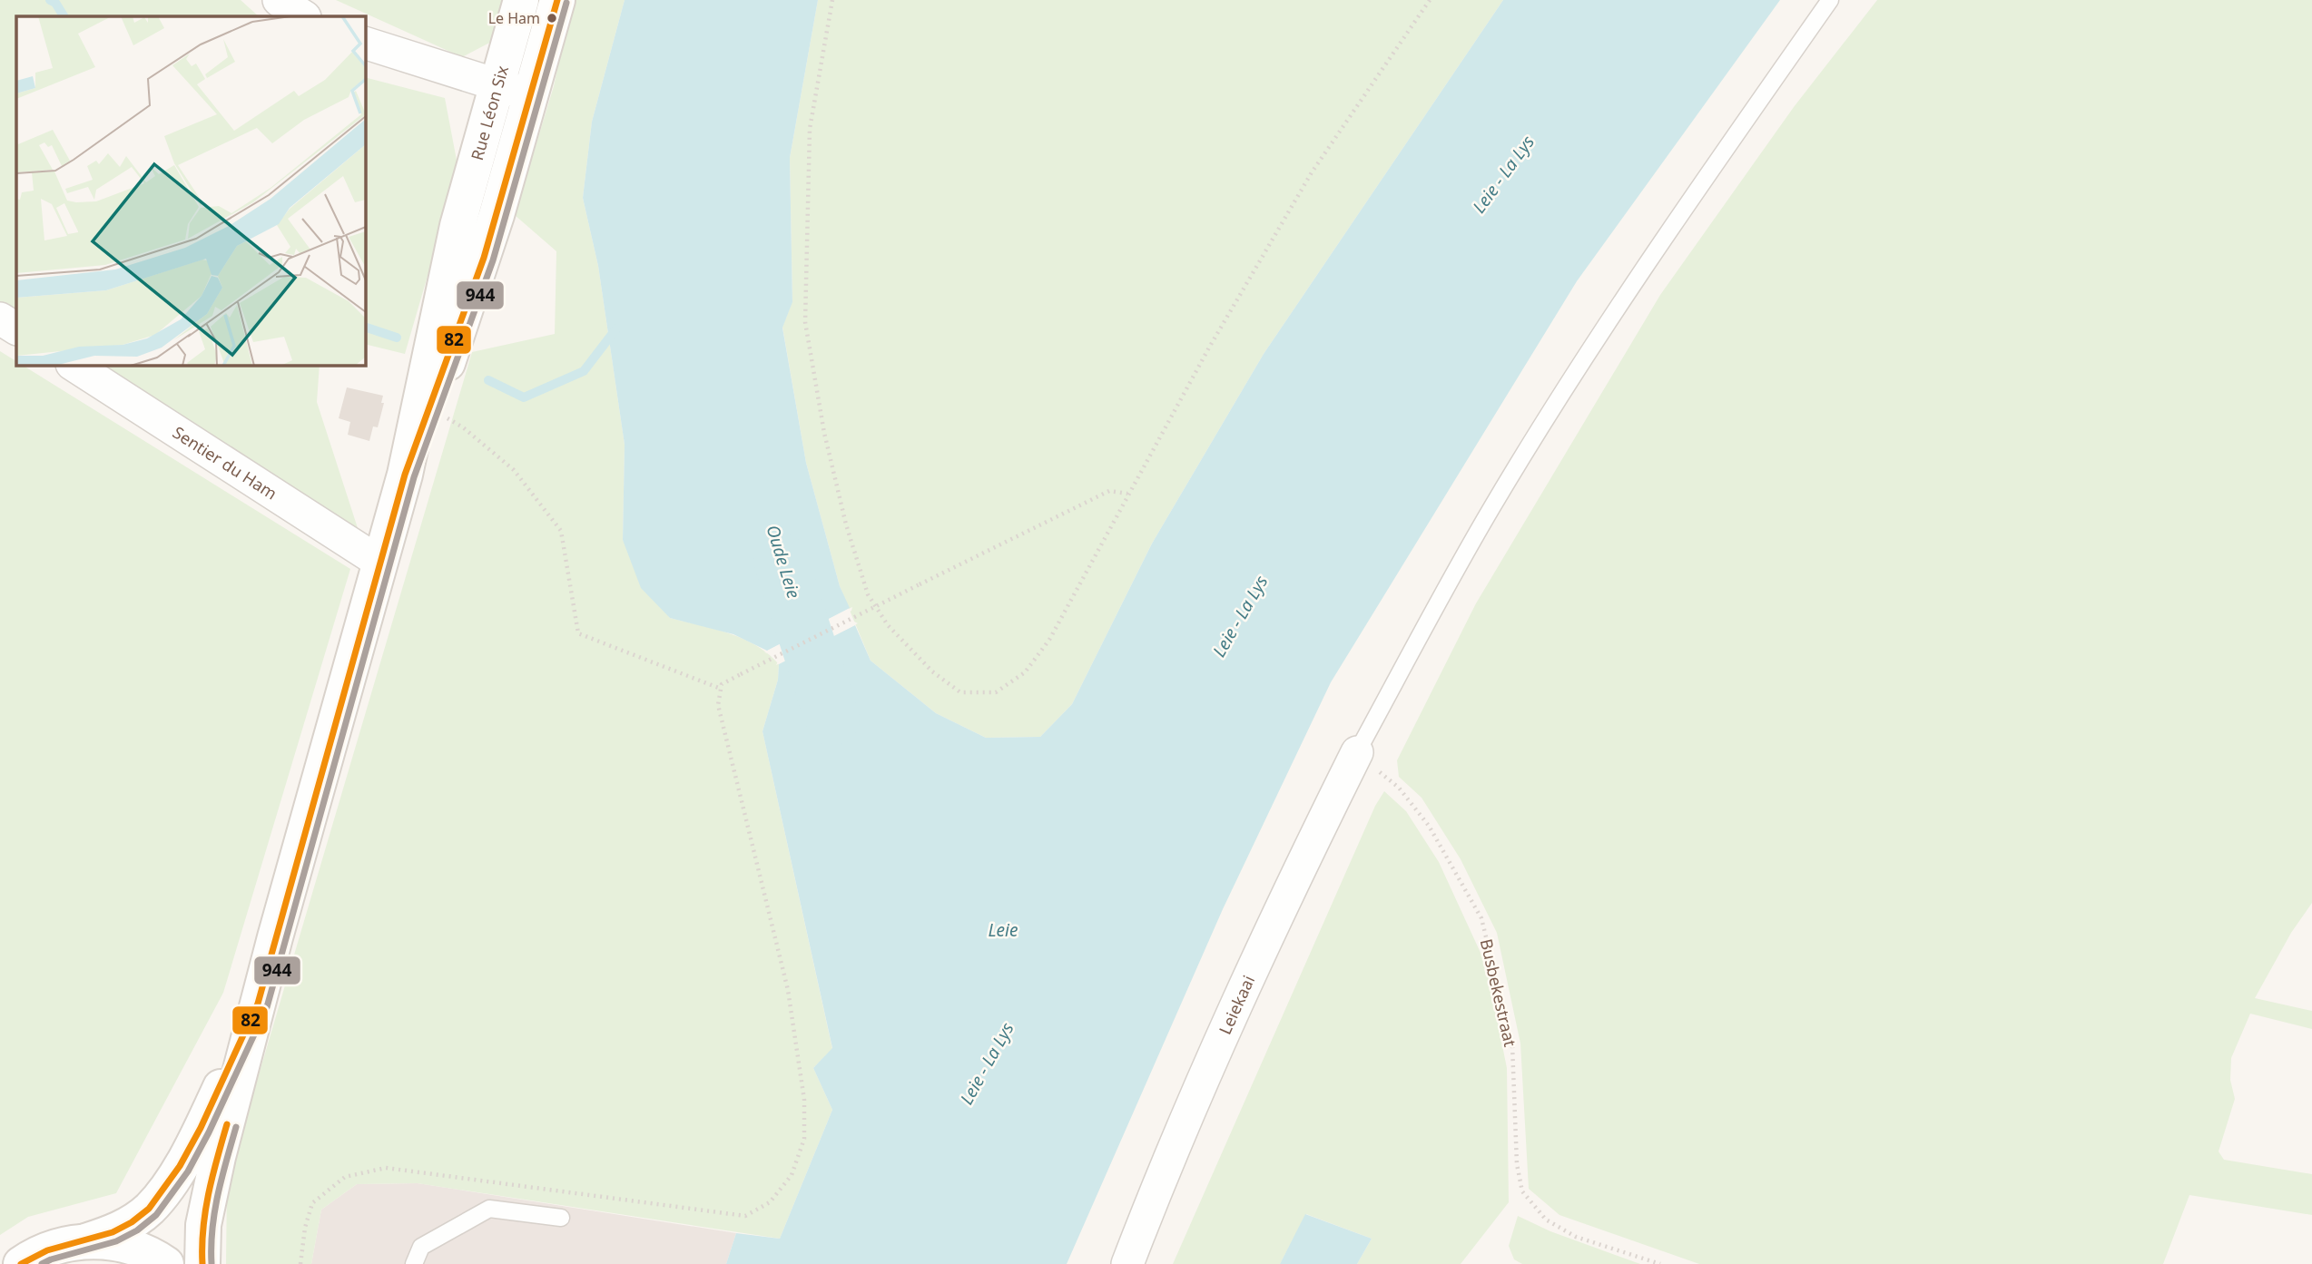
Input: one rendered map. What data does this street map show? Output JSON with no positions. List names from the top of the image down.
{
  "streets": {
    "main road": ["Rue Léon Six"],
    "street": ["Sentier du Ham", "Leiekaai"],
    "path": ["Busbekestraat"]
  },
  "crossings": [
    ["Busbekestraat", "Leiekaai"]
  ],
  "water": ["Leie - La Lys", "Oude Leie", "Leie"],
  "places": ["Le Ham"],
  "lines": ["transit line 82", "transit line 944"]
}
